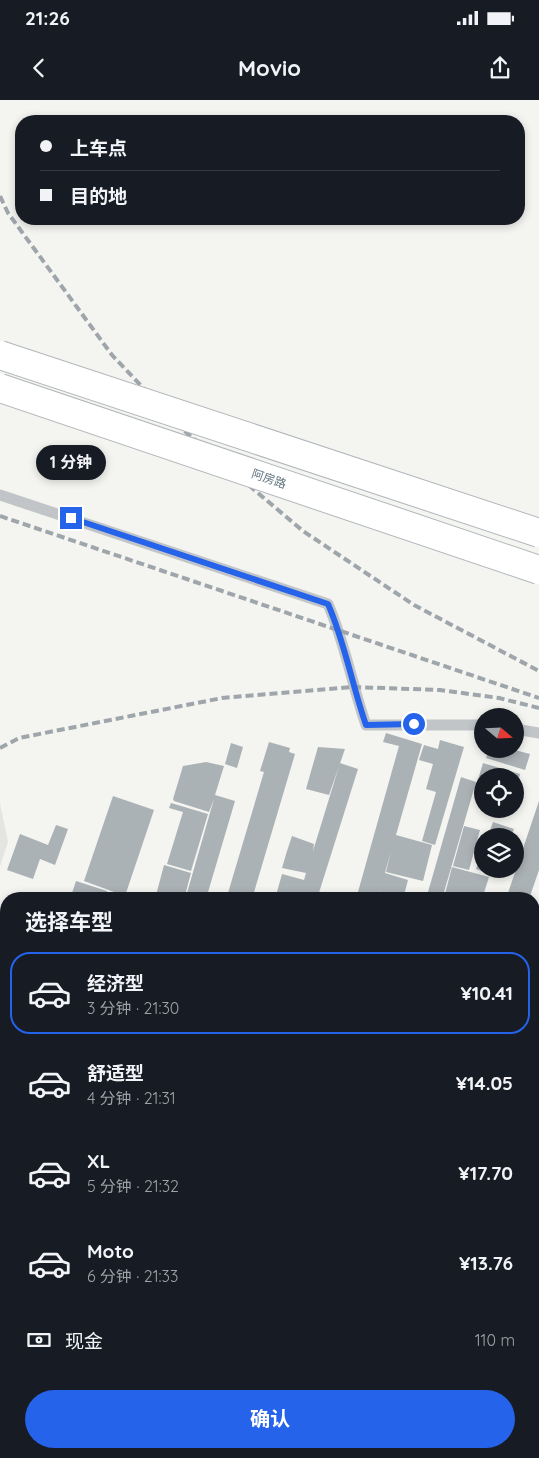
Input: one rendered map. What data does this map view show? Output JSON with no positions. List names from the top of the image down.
{
  "streets": {
    "main road": ["阿房路"]
  },
  "north": "right",
  "page": {
    "status": "21:26",
    "header": "Movio",
    "banner": ["上车点", "目的地"],
    "bubble": "1 分钟",
    "heading": "选择车型",
    "list": [
      {
        "name": "经济型",
        "note": "3 分钟 · 21:30",
        "value": "¥10.41"
      },
      {
        "name": "舒适型",
        "note": "4 分钟 · 21:31",
        "value": "¥14.05"
      },
      {
        "name": "XL",
        "note": "5 分钟 · 21:32",
        "value": "¥17.70"
      },
      {
        "name": "Moto",
        "note": "6 分钟 · 21:33",
        "value": "¥13.76"
      }
    ],
    "pay": ["现金", "110 m"],
    "buttons": "确认"
  }
}
